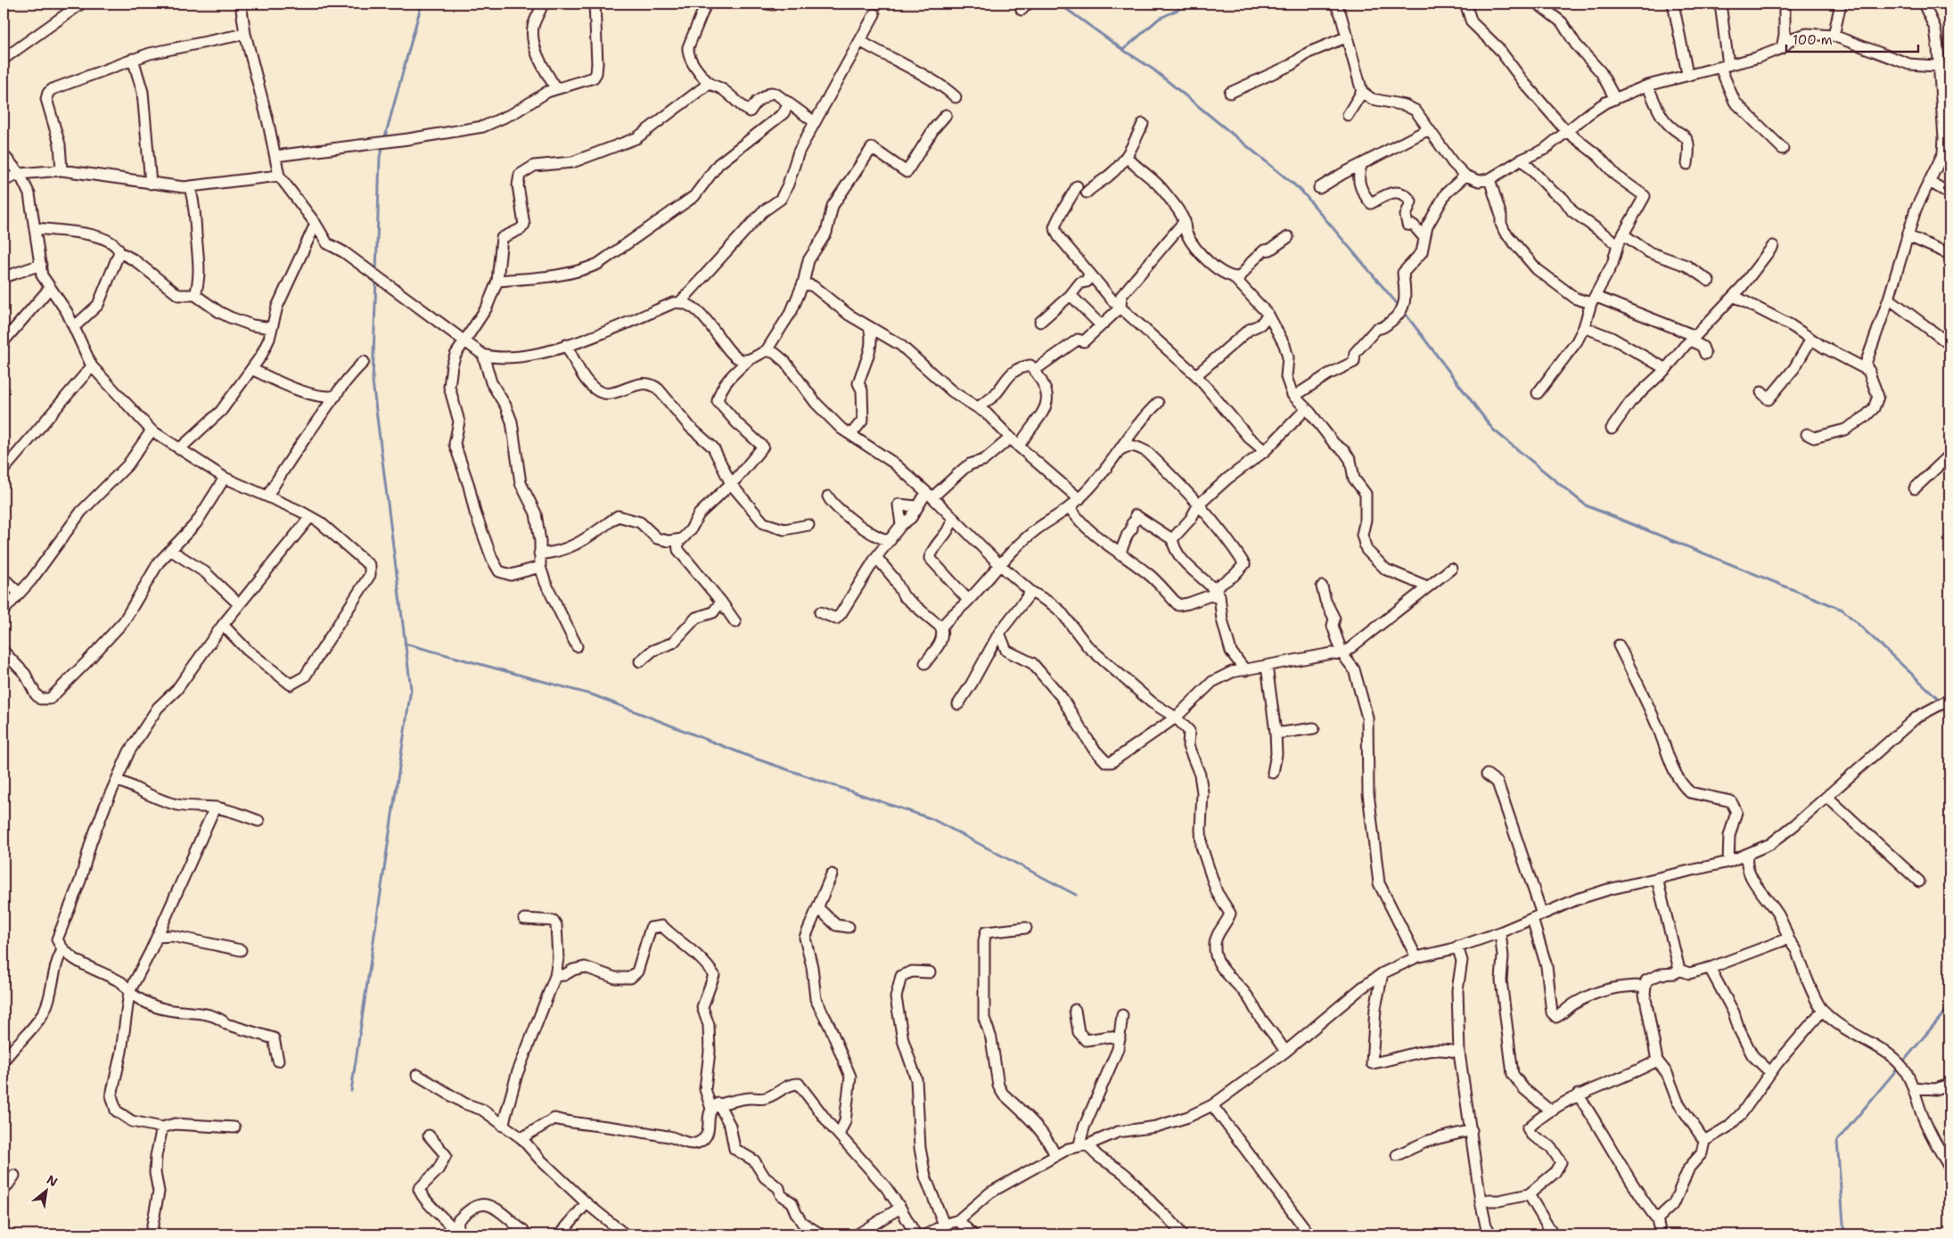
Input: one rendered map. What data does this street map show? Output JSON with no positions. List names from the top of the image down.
{
  "scale_bar": "100 m",
  "north": "top right"
}
